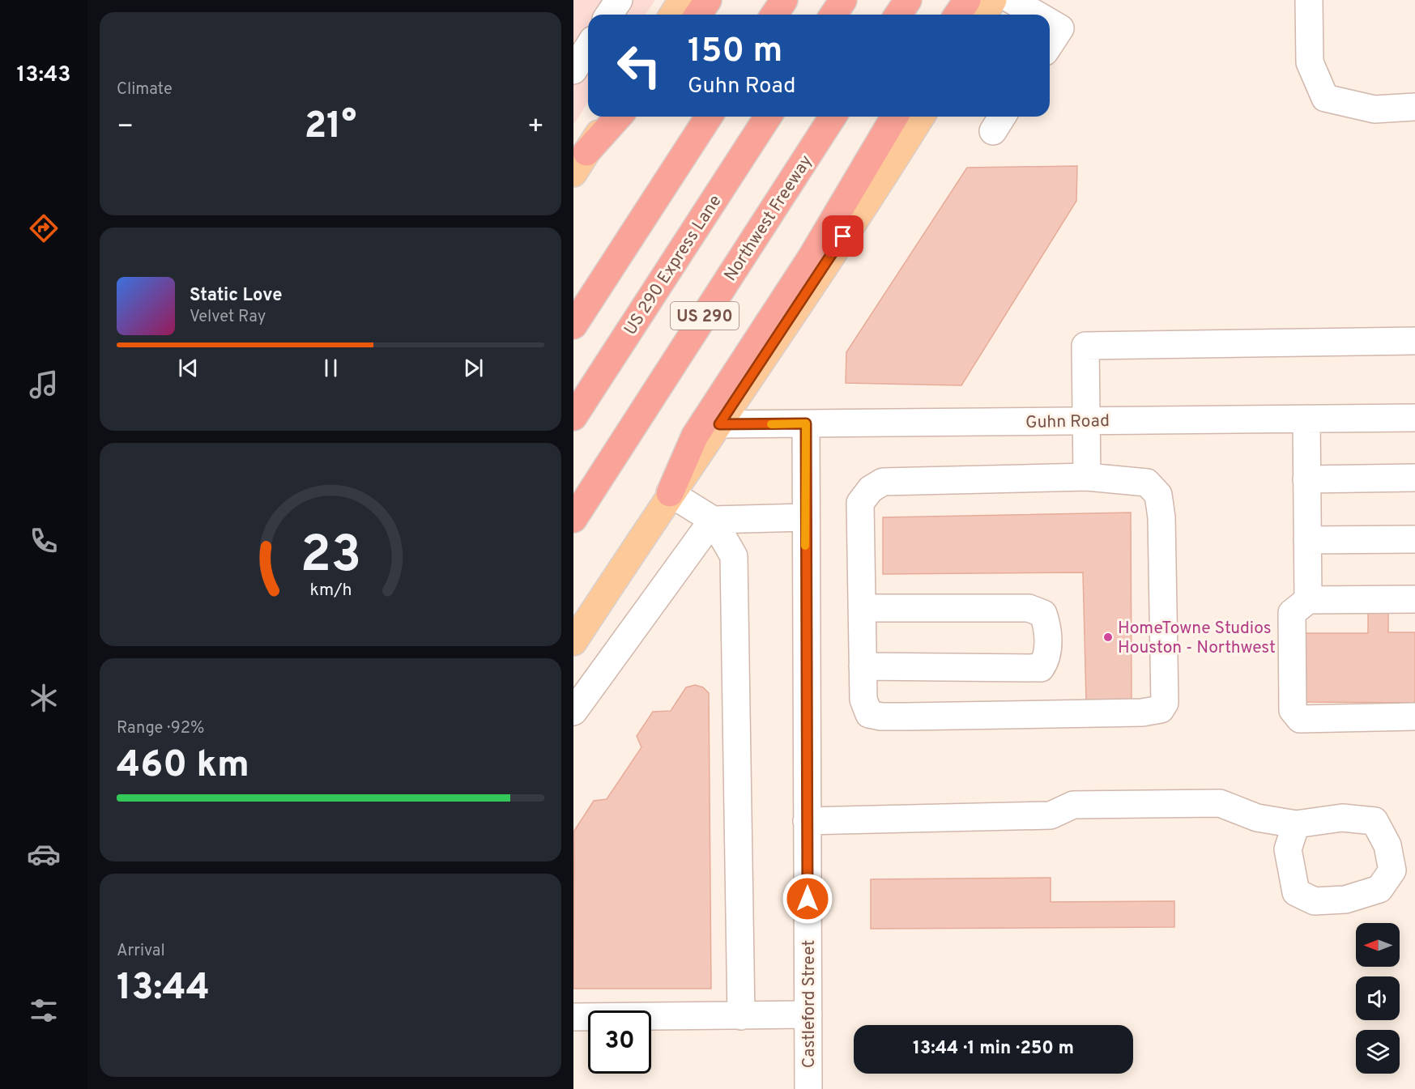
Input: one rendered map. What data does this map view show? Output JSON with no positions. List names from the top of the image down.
{
  "streets": {
    "highway": ["Northwest Freeway", "US 290 Express Lane", "US 290"],
    "street": ["Guhn Road", "Castleford Street"]
  },
  "crossings": [
    ["Guhn Road", "Castleford Street"]
  ],
  "places": ["HomeTowne Studios Houston - Northwest"],
  "north": "left",
  "page": {
    "tabs": "13:43",
    "tile": [
      "Climate",
      ["Range · 92%", "460 km"],
      ["Arrival", "13:44"]
    ],
    "turn": ["150 m", "Guhn Road"],
    "heat": ["−", "21°", "+"],
    "song": ["Static Love", "Velvet Ray"],
    "limit": "30",
    "trip": "13:44 · 1 min · 250 m",
    "gauge": ["23", "km/h"]
  }
}
